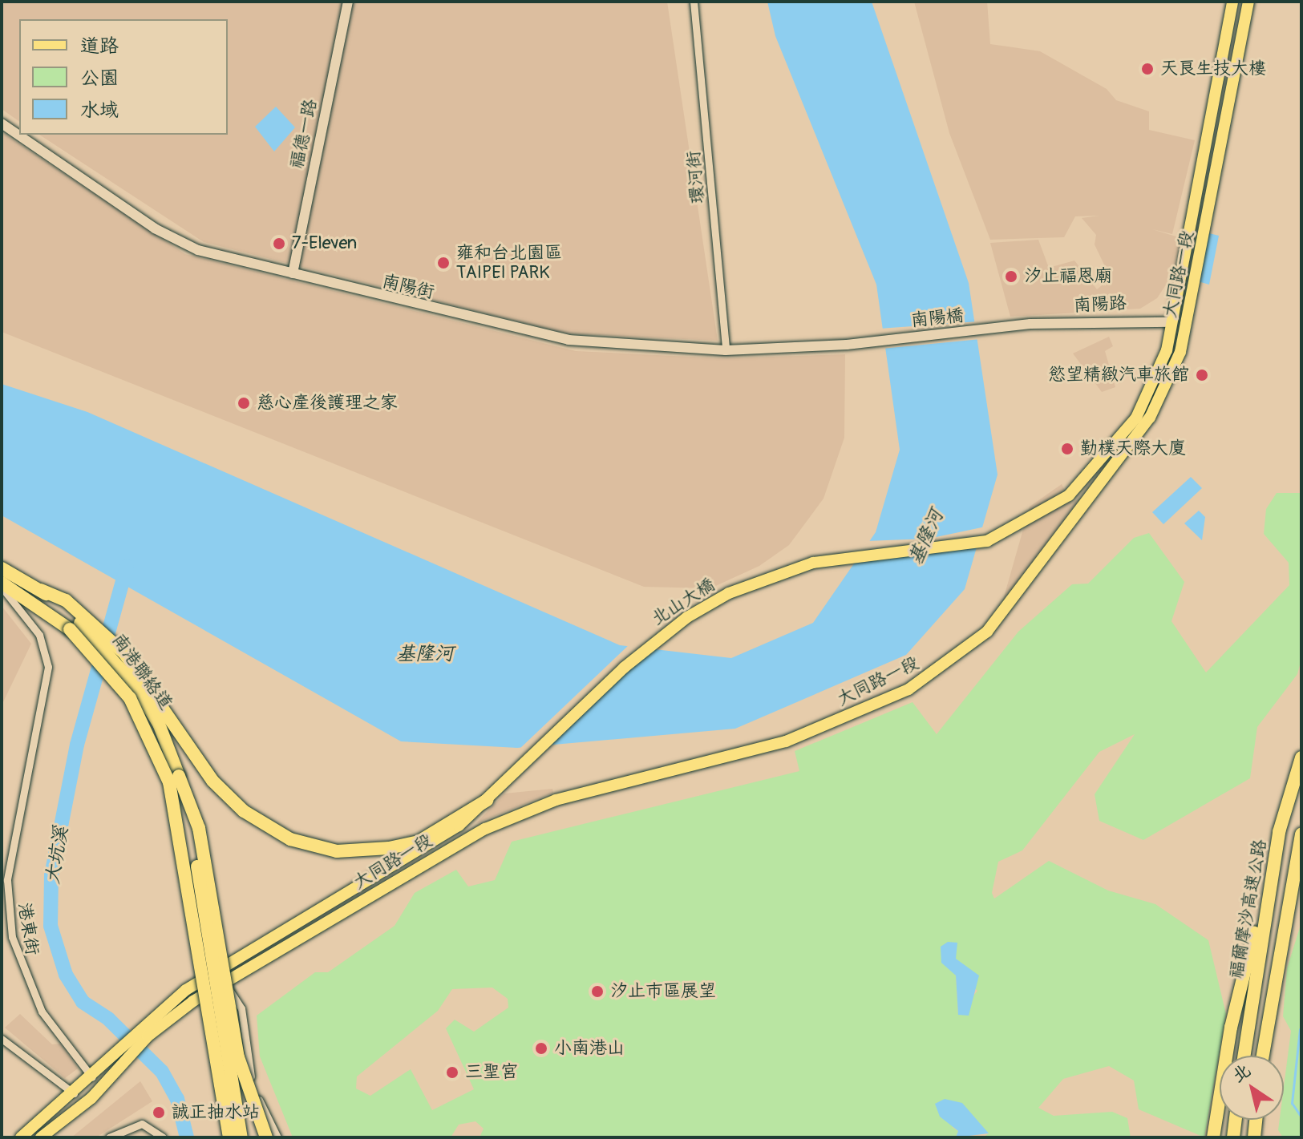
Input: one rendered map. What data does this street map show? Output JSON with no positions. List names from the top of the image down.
{
  "streets": {
    "highway": ["南港聯絡道", "福爾摩沙高速公路"],
    "main road": ["大同路一段", "北山大橋"],
    "street": [
      "福德一路",
      "環河街",
      "南陽街",
      "南陽路",
      "南陽橋",
      "港東街"
    ]
  },
  "crossings": [
    ["福德一路", "南陽街"],
    ["環河街", "南陽街"],
    ["大同路一段", "南陽路"],
    ["大同路一段", "北山大橋"],
    ["大同路一段", "港東街"],
    ["南陽街", "南陽橋"],
    ["南陽路", "南陽橋"]
  ],
  "water": ["基隆河", "大坑溪"],
  "places": [
    "天良生技大樓",
    "7-Eleven",
    "雍和台北園區 TAIPEI PARK",
    "汐止福恩廟",
    "慾望精緻汽車旅館",
    "慈心產後護理之家",
    "勤樸天際大廈",
    "汐止市區展望",
    "小南港山",
    "三聖宮",
    "誠正抽水站"
  ],
  "legend": ["道路", "公園", "水域"],
  "north": "top left"
}
